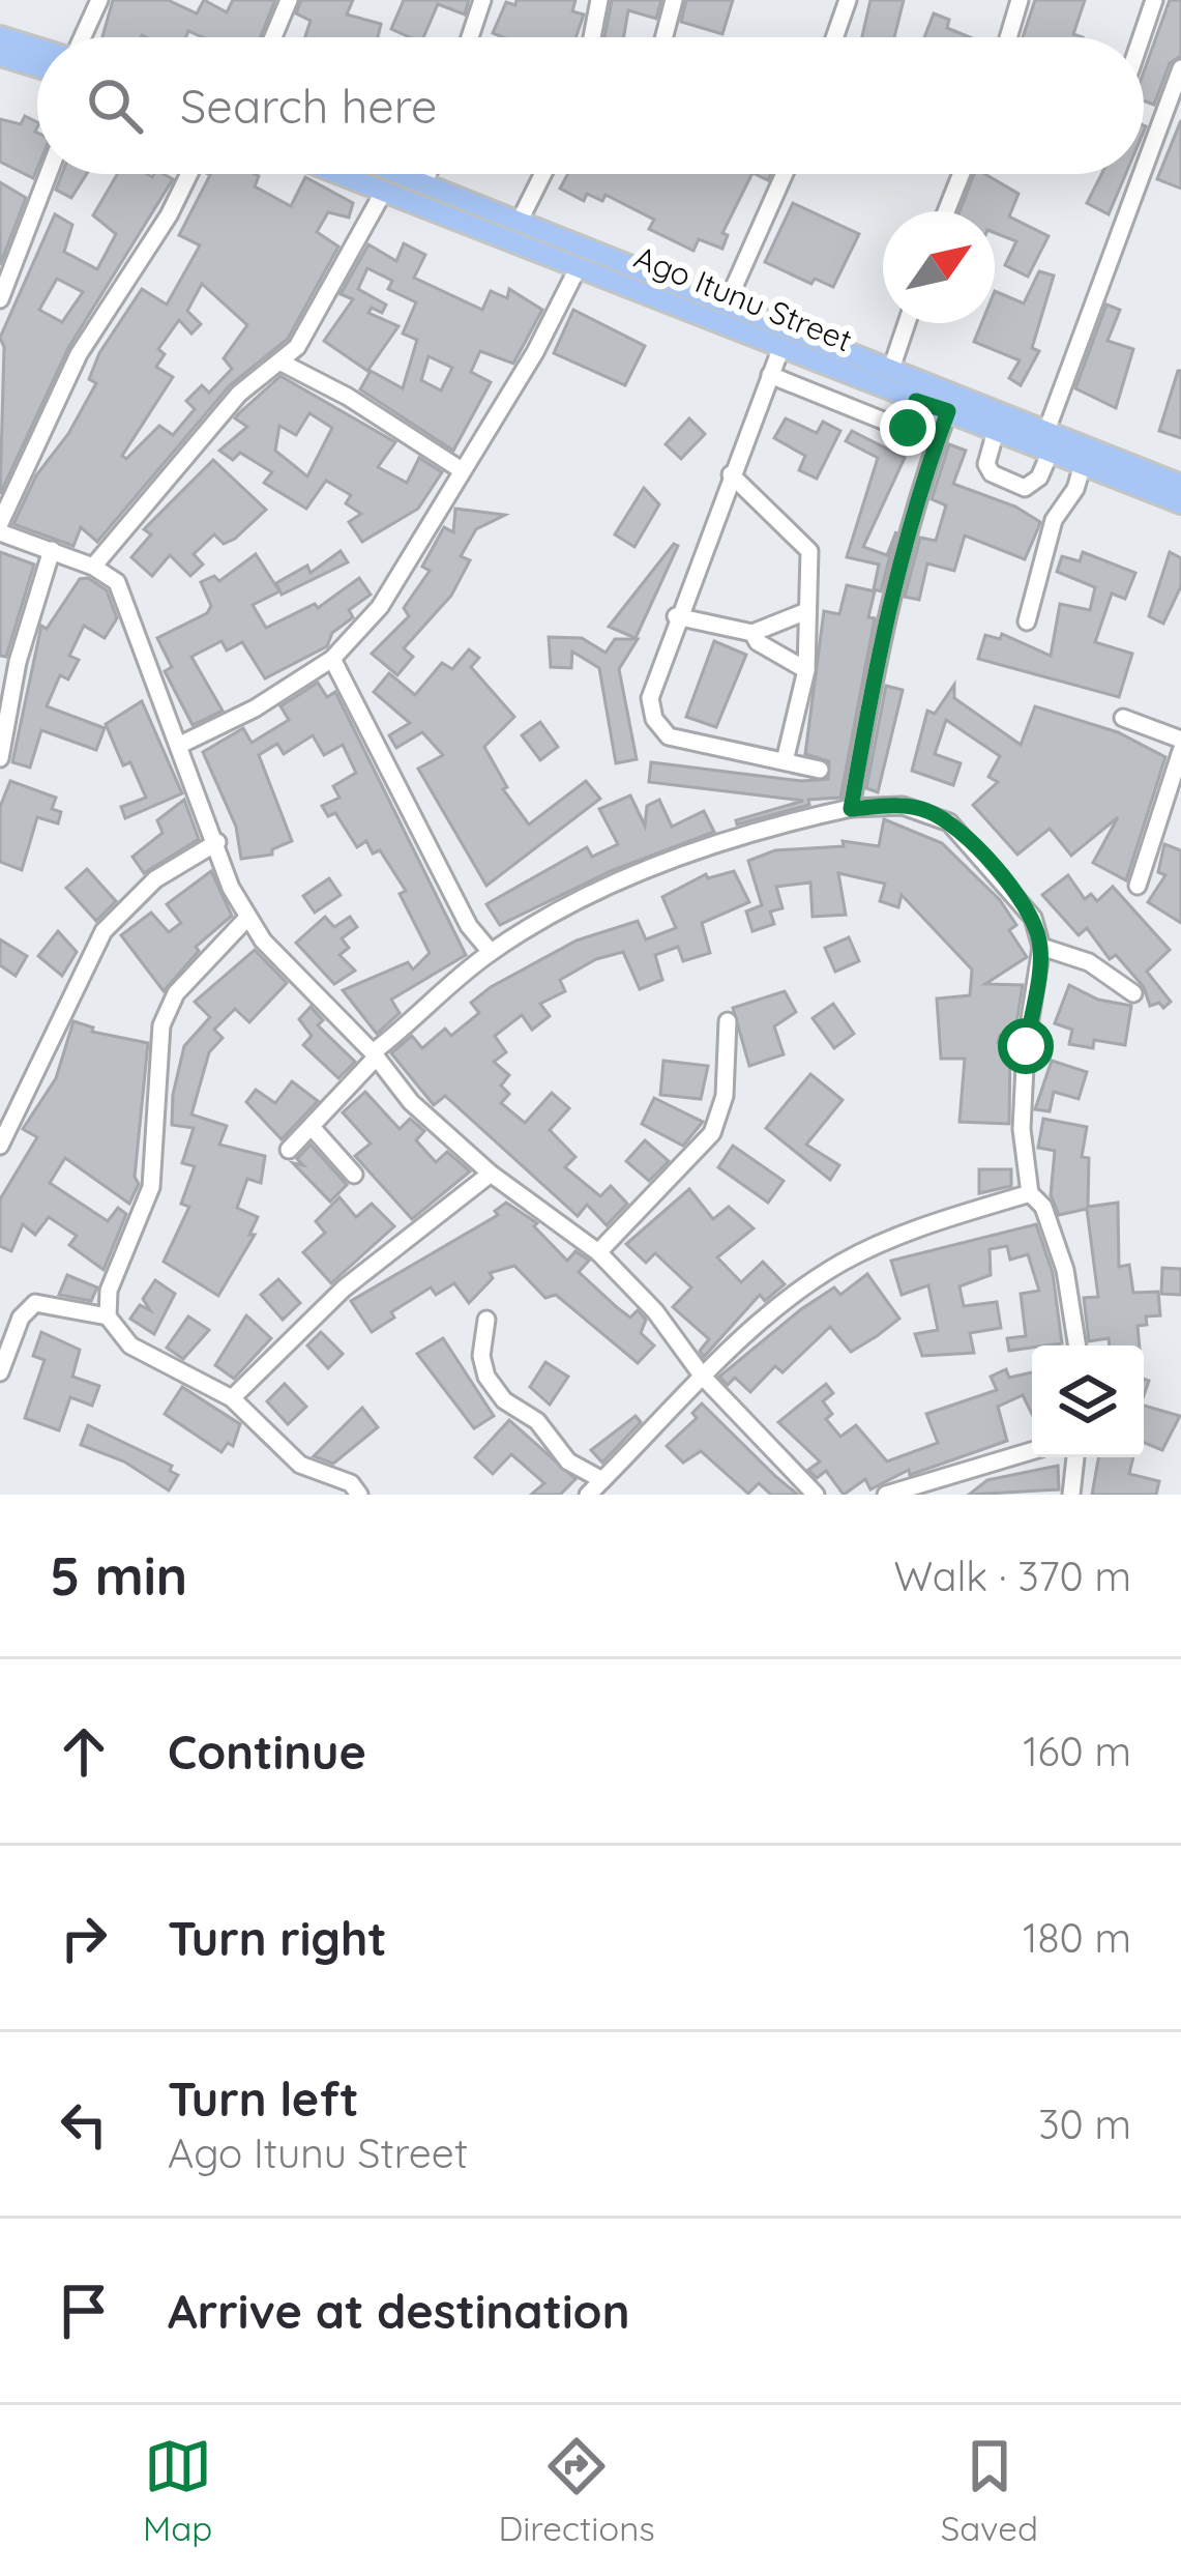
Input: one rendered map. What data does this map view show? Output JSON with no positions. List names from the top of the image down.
{
  "streets": {
    "main road": ["Ago Itunu Street"]
  },
  "north": "top right",
  "page": {
    "search": "Search here",
    "heading": ["5 min", "Walk · 370 m"],
    "list": [
      ["Continue", "160 m"],
      ["Turn right", "180 m"],
      ["Turn left", "Ago Itunu Street", "30 m"],
      "Arrive at destination"
    ],
    "nav": ["Map", "Directions", "Saved"]
  }
}
